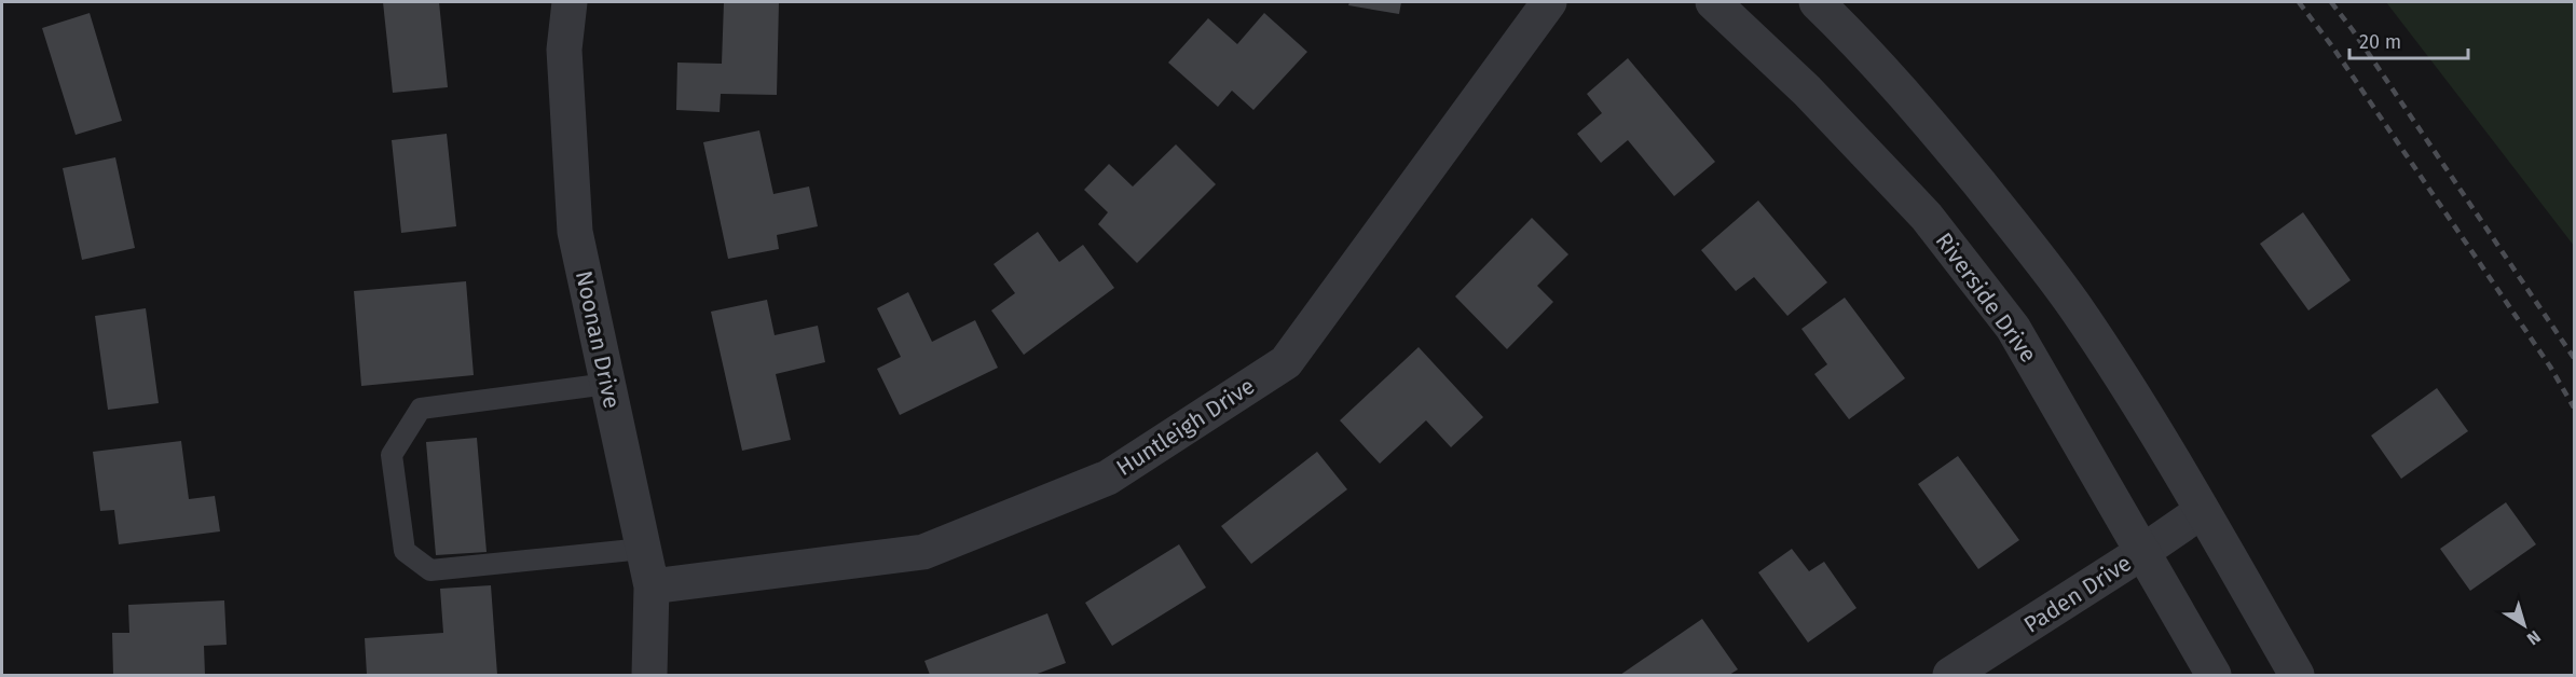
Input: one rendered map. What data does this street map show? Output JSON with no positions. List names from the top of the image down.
{
  "streets": {
    "street": [
      "Riverside Drive",
      "Noonan Drive",
      "Huntleigh Drive",
      "Paden Drive"
    ]
  },
  "crossings": [
    ["Riverside Drive", "Paden Drive"],
    ["Noonan Drive", "Huntleigh Drive"]
  ],
  "scale_bar": "20 m",
  "north": "bottom right"
}
